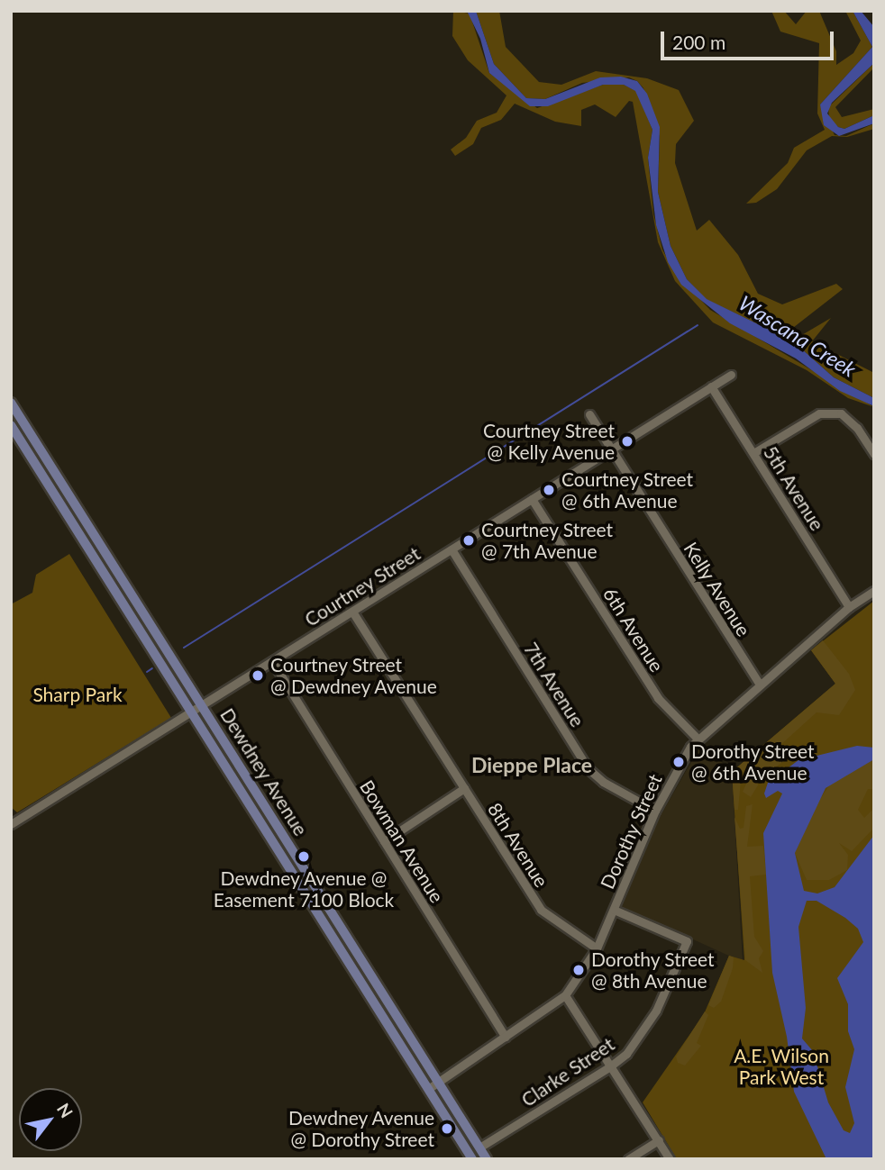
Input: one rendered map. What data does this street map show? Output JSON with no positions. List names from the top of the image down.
{
  "streets": {
    "main road": ["Dewdney Avenue"],
    "street": [
      "5th Avenue",
      "Courtney Street",
      "Kelly Avenue",
      "6th Avenue",
      "7th Avenue",
      "Dorothy Street",
      "Bowman Avenue",
      "8th Avenue",
      "Clarke Street"
    ]
  },
  "crossings": [
    ["5th Avenue", "Courtney Street"],
    ["5th Avenue", "Dorothy Street"],
    ["Courtney Street", "Kelly Avenue"],
    ["Courtney Street", "6th Avenue"],
    ["Courtney Street", "7th Avenue"],
    ["Courtney Street", "Dewdney Avenue"],
    ["Courtney Street", "Bowman Avenue"],
    ["Courtney Street", "8th Avenue"],
    ["Kelly Avenue", "Dorothy Street"],
    ["6th Avenue", "Dorothy Street"],
    ["7th Avenue", "Dorothy Street"],
    ["Dewdney Avenue", "Dorothy Street"],
    ["Dewdney Avenue", "Clarke Street"],
    ["Dorothy Street", "Bowman Avenue"],
    ["Dorothy Street", "8th Avenue"],
    ["Dorothy Street", "Clarke Street"]
  ],
  "districts": ["Dieppe Place"],
  "water": ["Wascana Creek"],
  "parks": ["Sharp Park", "A.E. Wilson Park West"],
  "places": [
    "Courtney Street @ Kelly Avenue",
    "Courtney Street @ 6th Avenue",
    "Courtney Street @ 7th Avenue",
    "Courtney Street @ Dewdney Avenue",
    "Dorothy Street @ 6th Avenue",
    "Dewdney Avenue @ Easement 7100 Block",
    "Dorothy Street @ 8th Avenue",
    "Dewdney Avenue @ Dorothy Street"
  ],
  "scale_bar": "200 m",
  "north": "top right"
}
